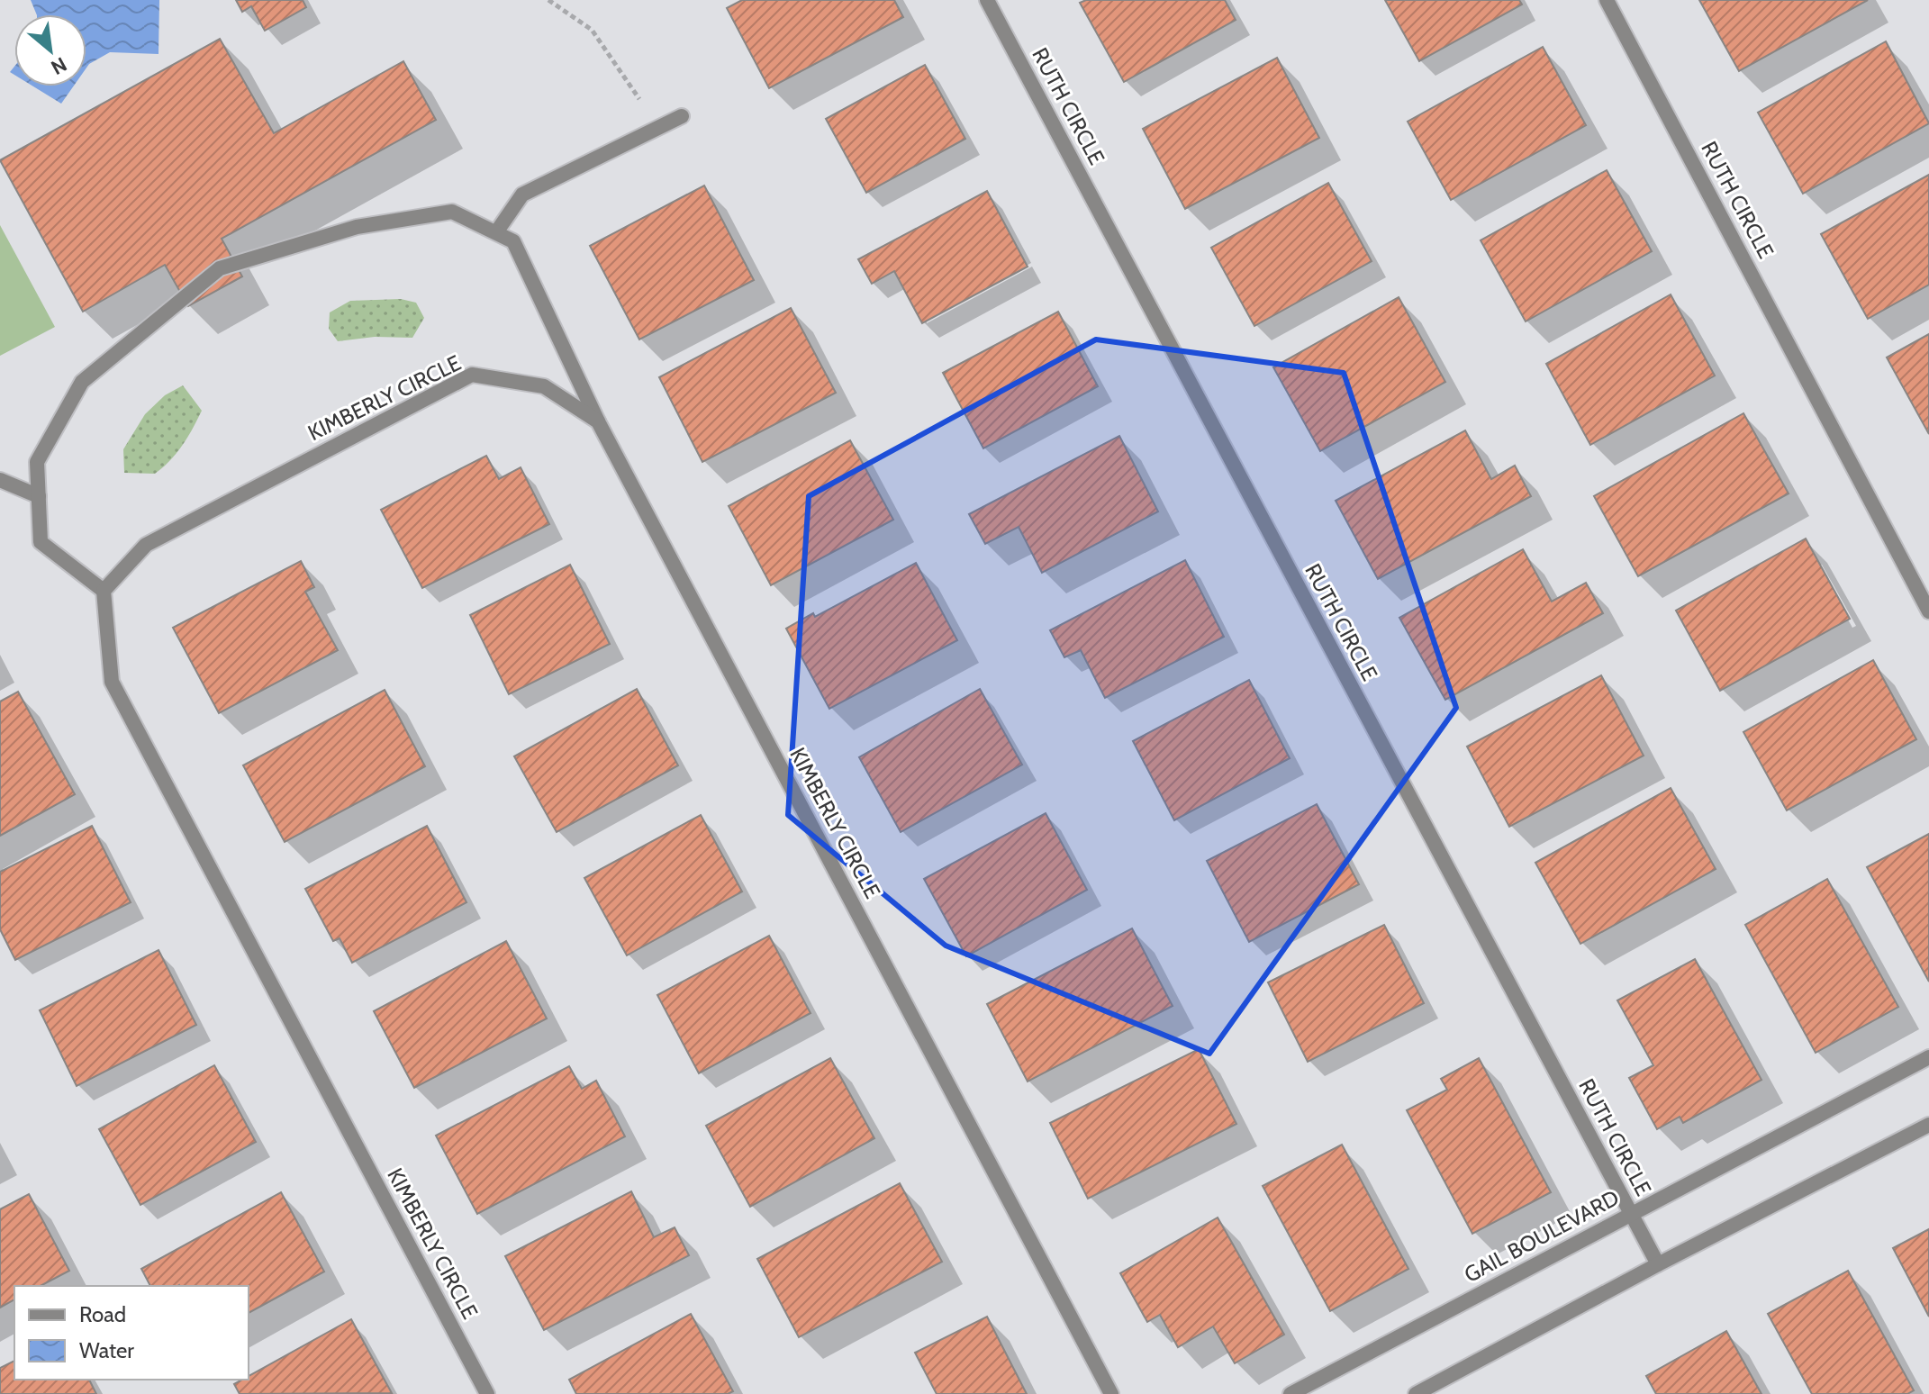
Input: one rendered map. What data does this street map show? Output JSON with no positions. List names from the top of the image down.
{
  "streets": {
    "street": ["RUTH CIRCLE", "KIMBERLY CIRCLE", "GAIL BOULEVARD"]
  },
  "crossings": [
    ["RUTH CIRCLE", "GAIL BOULEVARD"]
  ],
  "legend": ["Road", "Water"],
  "north": "bottom right"
}
